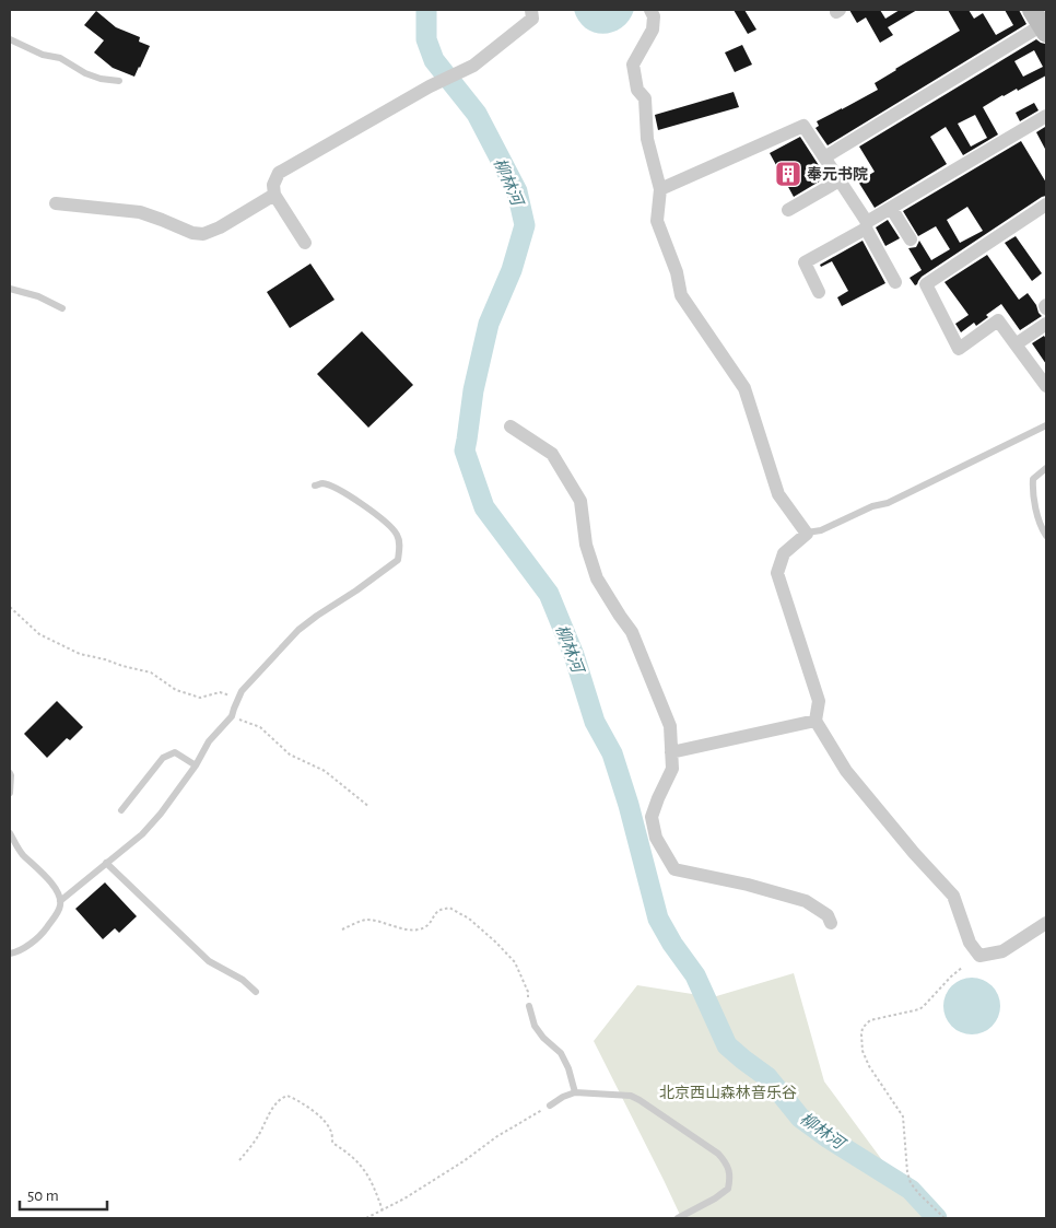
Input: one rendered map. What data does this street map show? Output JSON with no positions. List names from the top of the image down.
{
  "water": ["柳林河"],
  "parks": ["北京西山森林音乐谷"],
  "places": {
    "building": ["奉元书院"]
  },
  "scale_bar": "50 m"
}
